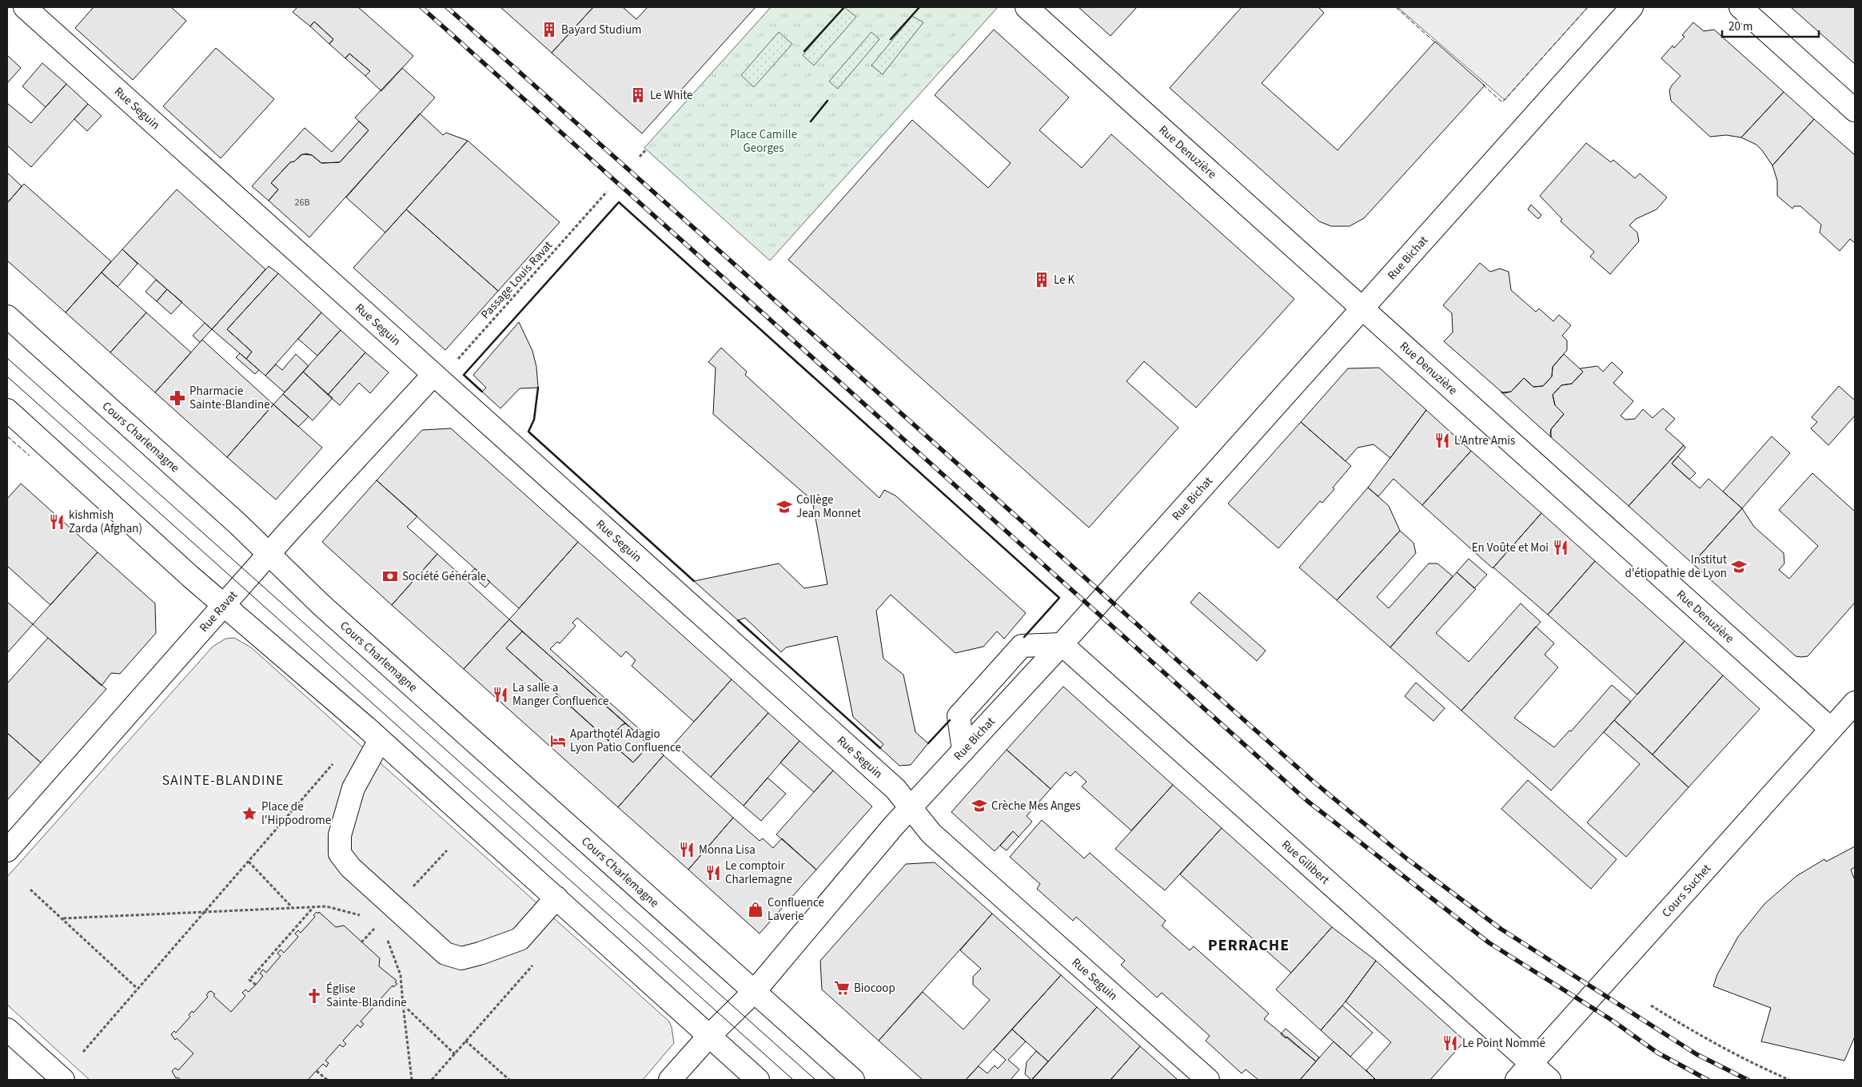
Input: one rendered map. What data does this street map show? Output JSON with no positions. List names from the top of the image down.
{
  "streets": {
    "street": [
      "Rue Seguin",
      "Rue Denuzière",
      "Rue Bichat",
      "Cours Charlemagne",
      "Rue Ravat",
      "Rue Gilibert",
      "Cours Suchet"
    ],
    "path": ["Passage Louis Ravat"]
  },
  "crossings": [
    ["Rue Seguin", "Rue Bichat"],
    ["Rue Seguin", "Passage Louis Ravat"],
    ["Rue Seguin", "Rue Ravat"],
    ["Rue Denuzière", "Rue Bichat"],
    ["Rue Denuzière", "Cours Suchet"],
    ["Rue Bichat", "Cours Charlemagne"],
    ["Rue Bichat", "Rue Gilibert"],
    ["Passage Louis Ravat", "Rue Ravat"],
    ["Cours Charlemagne", "Rue Ravat"],
    ["Rue Gilibert", "Cours Suchet"]
  ],
  "districts": ["SAINTE-BLANDINE", "PERRACHE"],
  "parks": ["Place Camille Georges"],
  "places": {
    "building": ["Bayard Studium", "Le White", "Le K"],
    "pharmacy": ["Pharmacie Sainte-Blandine"],
    "restaurant": [
      "L'Antre Amis",
      "kishmish Zarda (Afghan)",
      "En Voûte et Moi",
      "La salle a Manger Confluence",
      "Monna Lisa",
      "Le comptoir Charlemagne",
      "Le Point Nommé"
    ],
    "school or university": ["Collège Jean Monnet", "Institut d'étiopathie de Lyon", "Crèche Mes Anges"],
    "bank": ["Société Générale"],
    "hotel": ["Aparthotel Adagio Lyon Patio Confluence"],
    "place": ["Place de l'Hippodrome"],
    "shop": ["Confluence Laverie"],
    "supermarket": ["Biocoop"],
    "church": ["Église Sainte-Blandine"]
  },
  "house_numbers": ["26B"],
  "scale_bar": "20 m"
}
